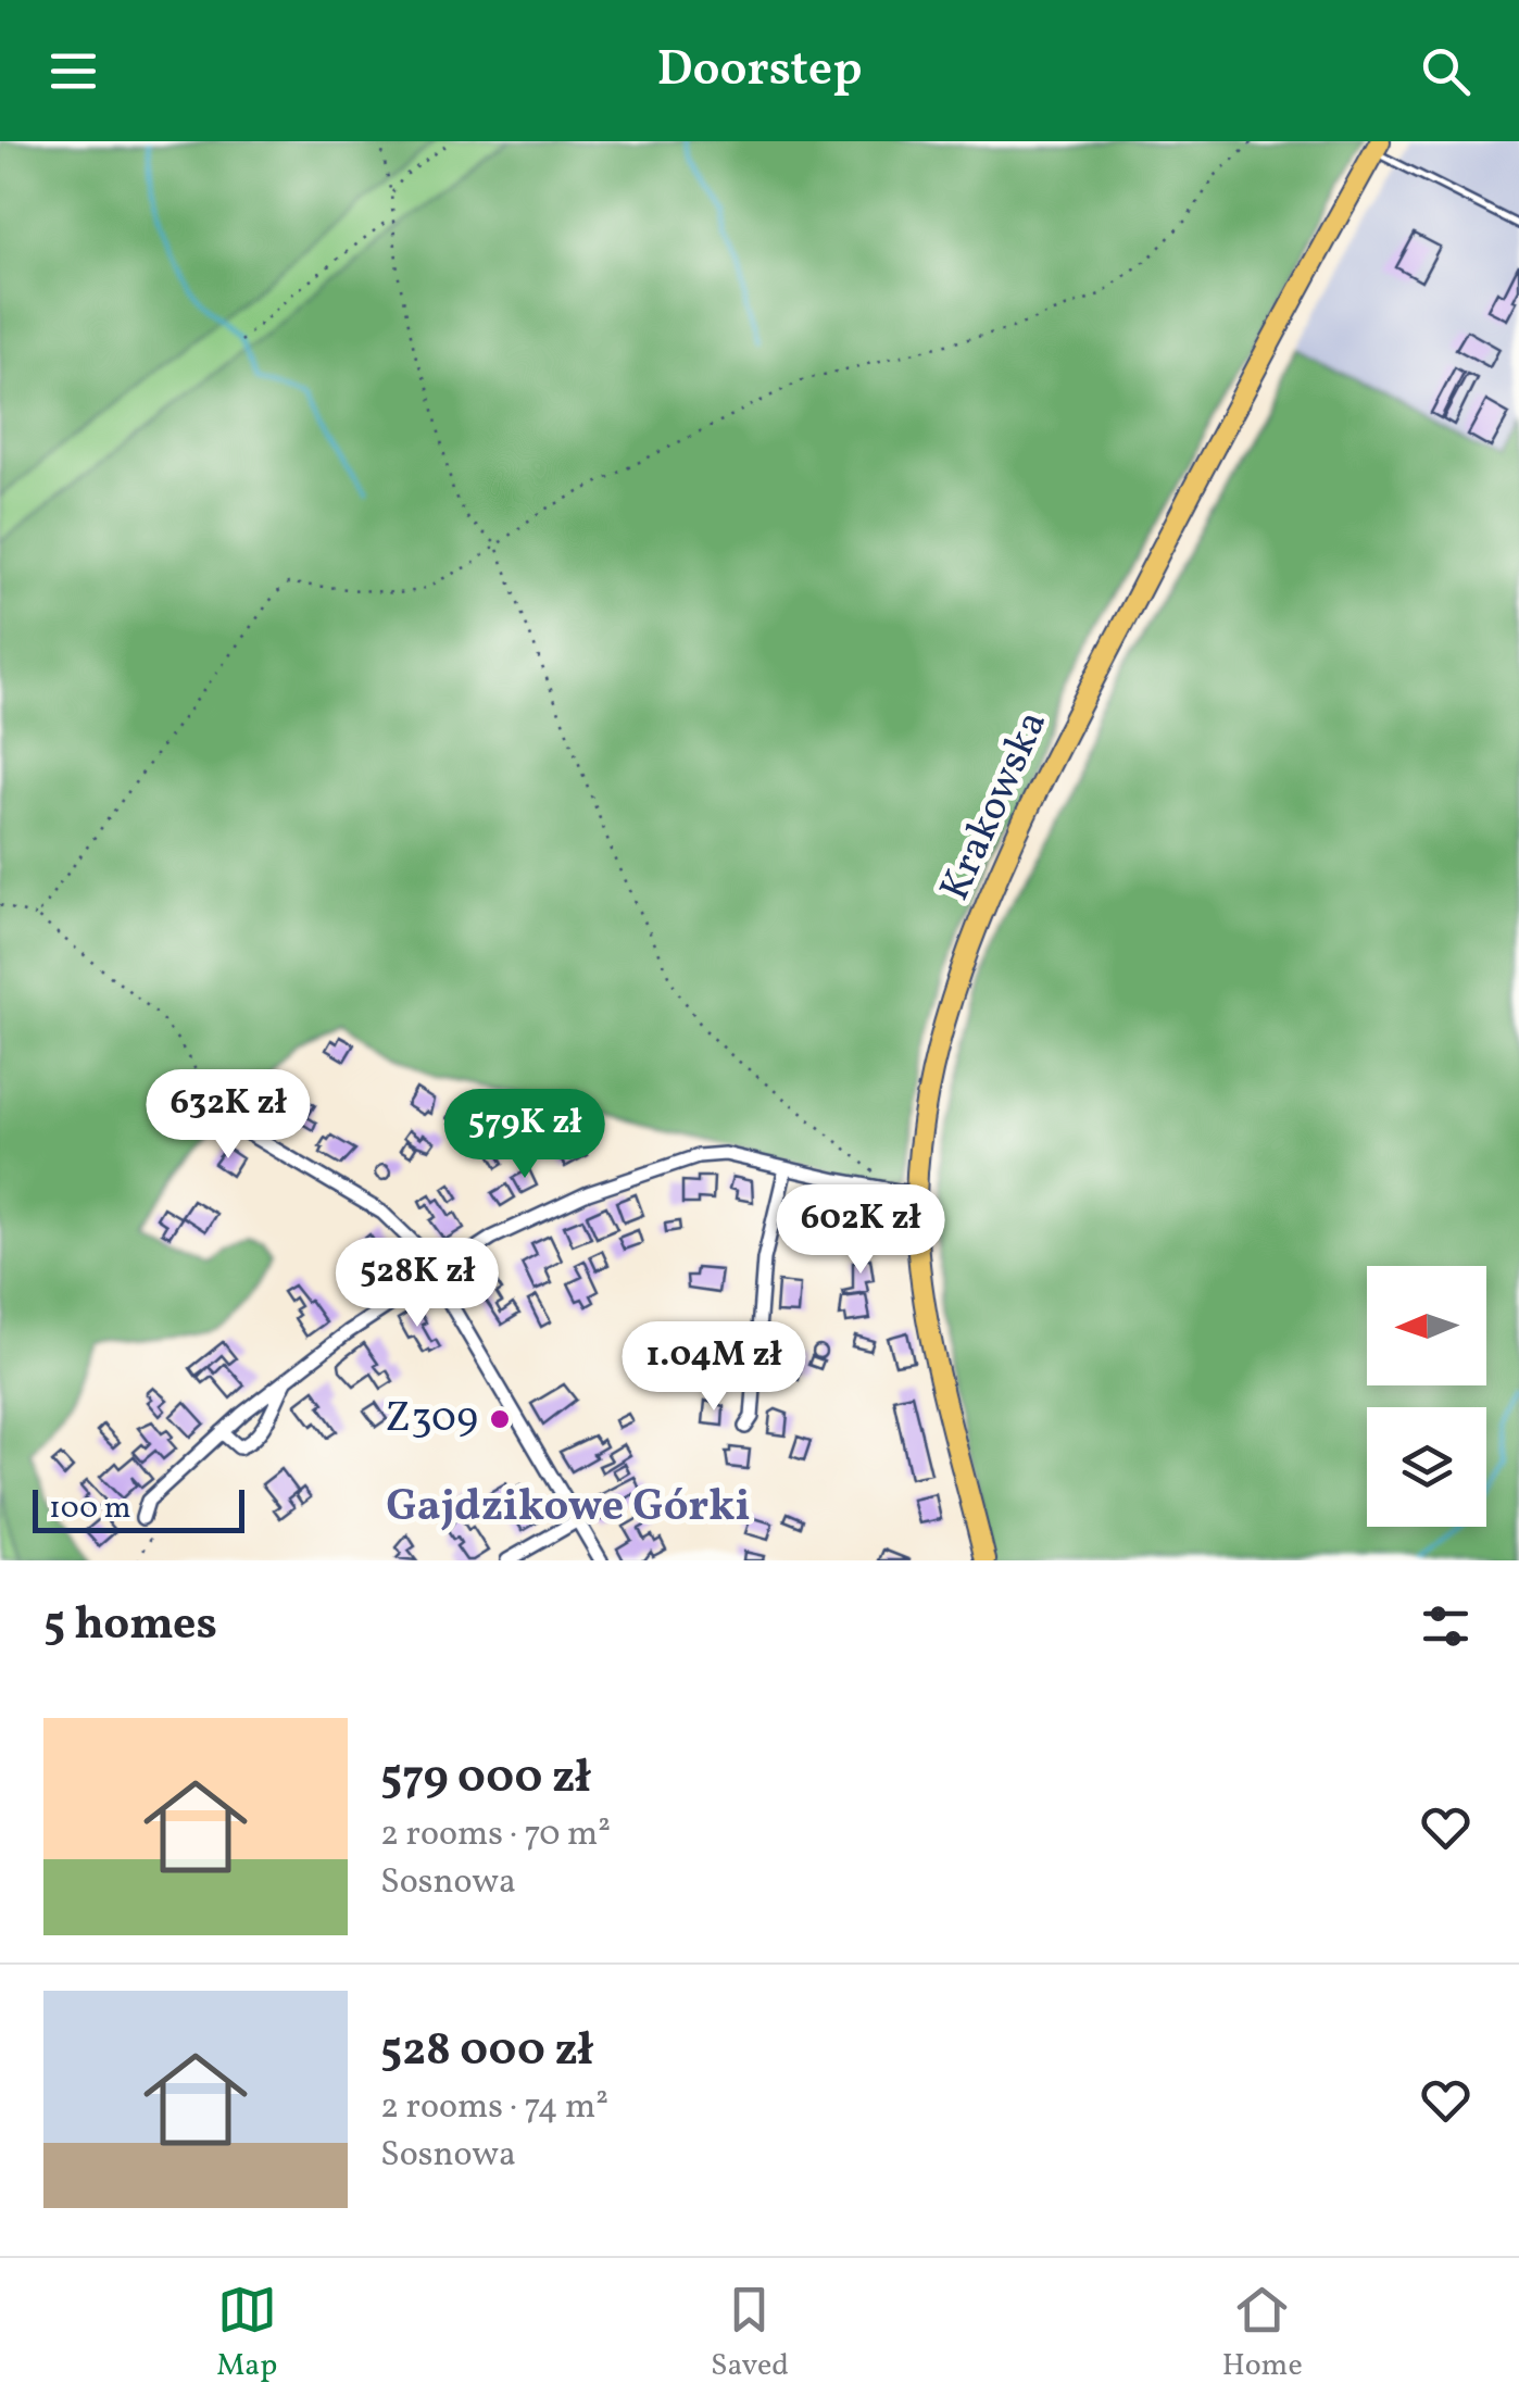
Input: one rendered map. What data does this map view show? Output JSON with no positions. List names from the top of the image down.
{
  "streets": {
    "main road": ["Krakowska"]
  },
  "districts": ["Gajdzikowe Górki"],
  "places": ["Z309"],
  "scale_bar": "100 m",
  "north": "left",
  "page": {
    "header": "Doorstep",
    "price": [
      "632K zł",
      "579K zł",
      "602K zł",
      "528K zł",
      "1.04M zł"
    ],
    "scale": "100 m",
    "heading": "5 homes",
    "list": [
      {
        "name": "579 000 zł",
        "note": "2 rooms · 70 m² · Sosnowa"
      },
      {
        "name": "528 000 zł",
        "note": "2 rooms · 74 m² · Sosnowa"
      }
    ],
    "tabs": ["Map", "Saved", "Home"]
  }
}
